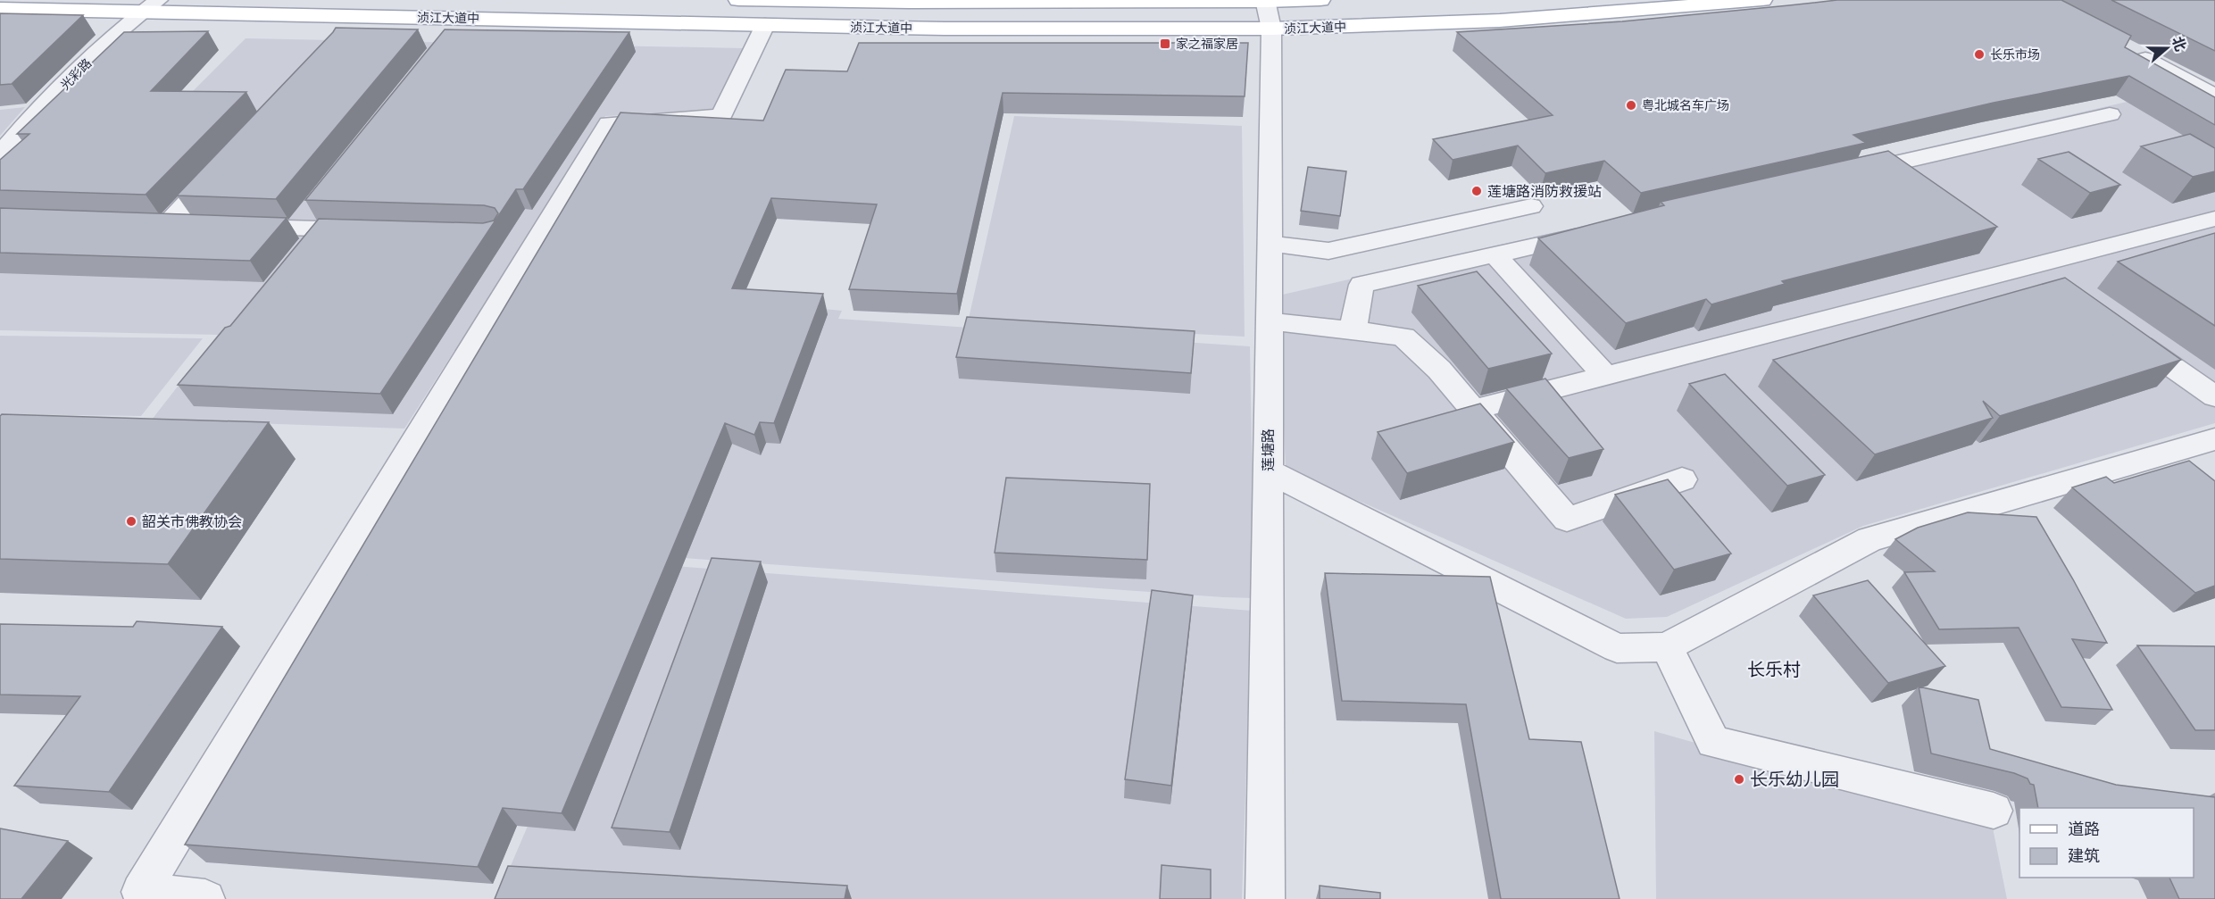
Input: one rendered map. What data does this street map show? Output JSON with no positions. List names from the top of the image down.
{
  "streets": {
    "main road": ["浈江大道中"],
    "street": ["光彩路", "莲塘路"]
  },
  "crossings": [
    ["浈江大道中", "光彩路"],
    ["浈江大道中", "莲塘路"]
  ],
  "districts": ["长乐村"],
  "places": {
    "transit": ["家之福家居"],
    "other": [
      "长乐市场",
      "粤北城名车广场",
      "莲塘路消防救援站",
      "韶关市佛教协会",
      "长乐幼儿园"
    ]
  },
  "legend": ["道路", "建筑"],
  "north": "right"
}
